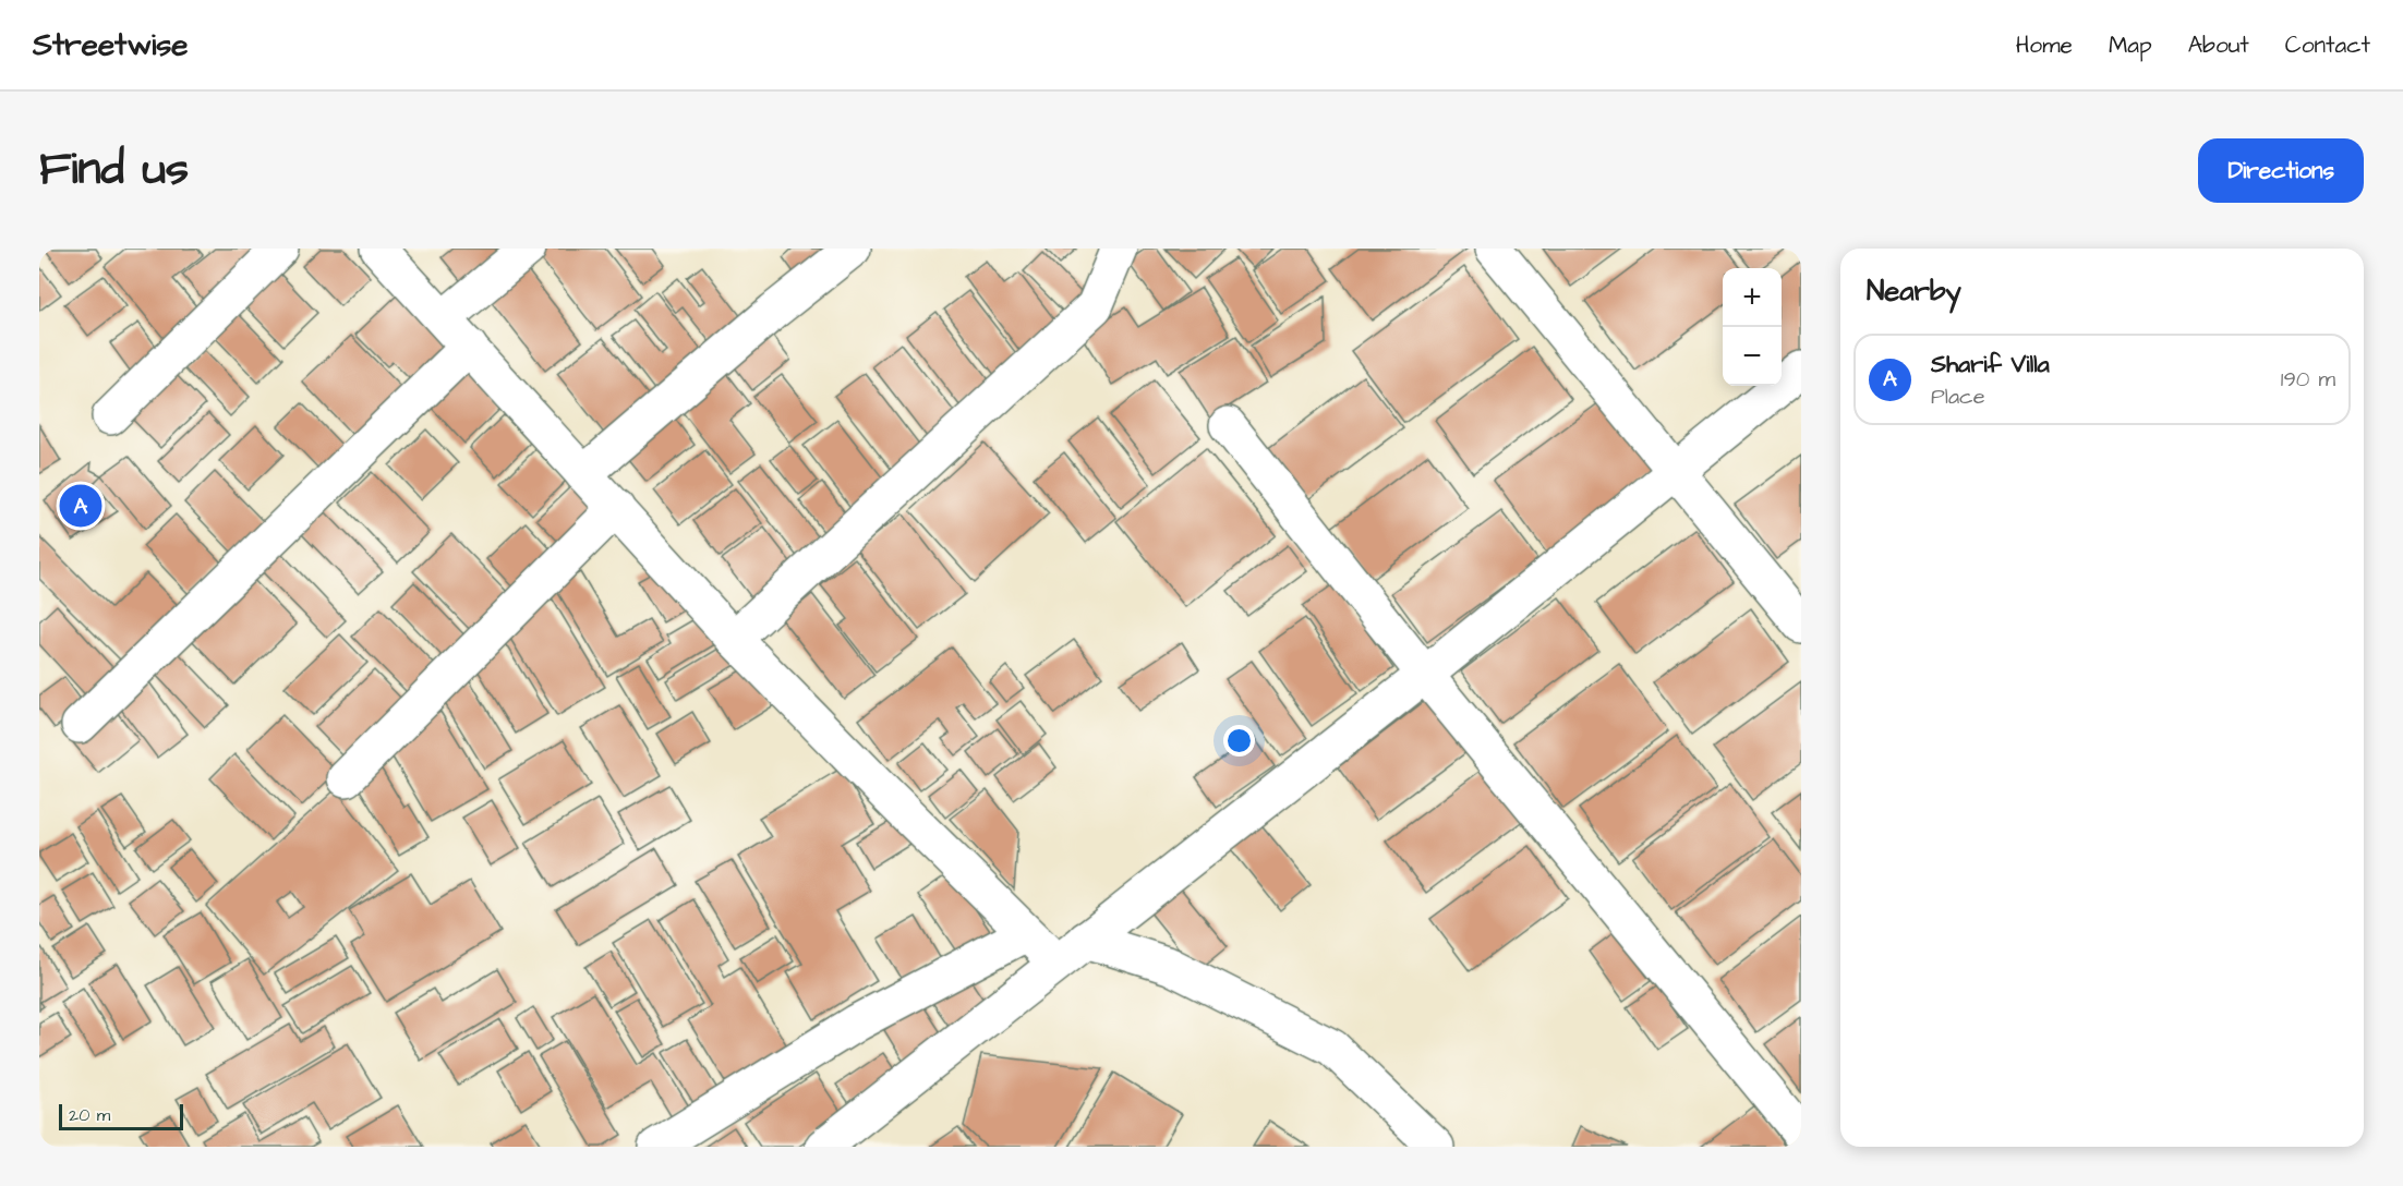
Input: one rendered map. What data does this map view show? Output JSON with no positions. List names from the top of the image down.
{
  "scale_bar": "20 m",
  "page": {
    "header": "Streetwise",
    "nav": [
      "Home",
      "Map",
      "About",
      "Contact"
    ],
    "title": "Find us",
    "buttons": "Directions",
    "heading": "Nearby",
    "map_buttons": ["+", "−"],
    "list": [
      {
        "mark": "A",
        "name": "Sharif Villa",
        "note": "Place",
        "value": "190 m"
      }
    ],
    "pins": "A",
    "scale": "20 m"
  }
}
